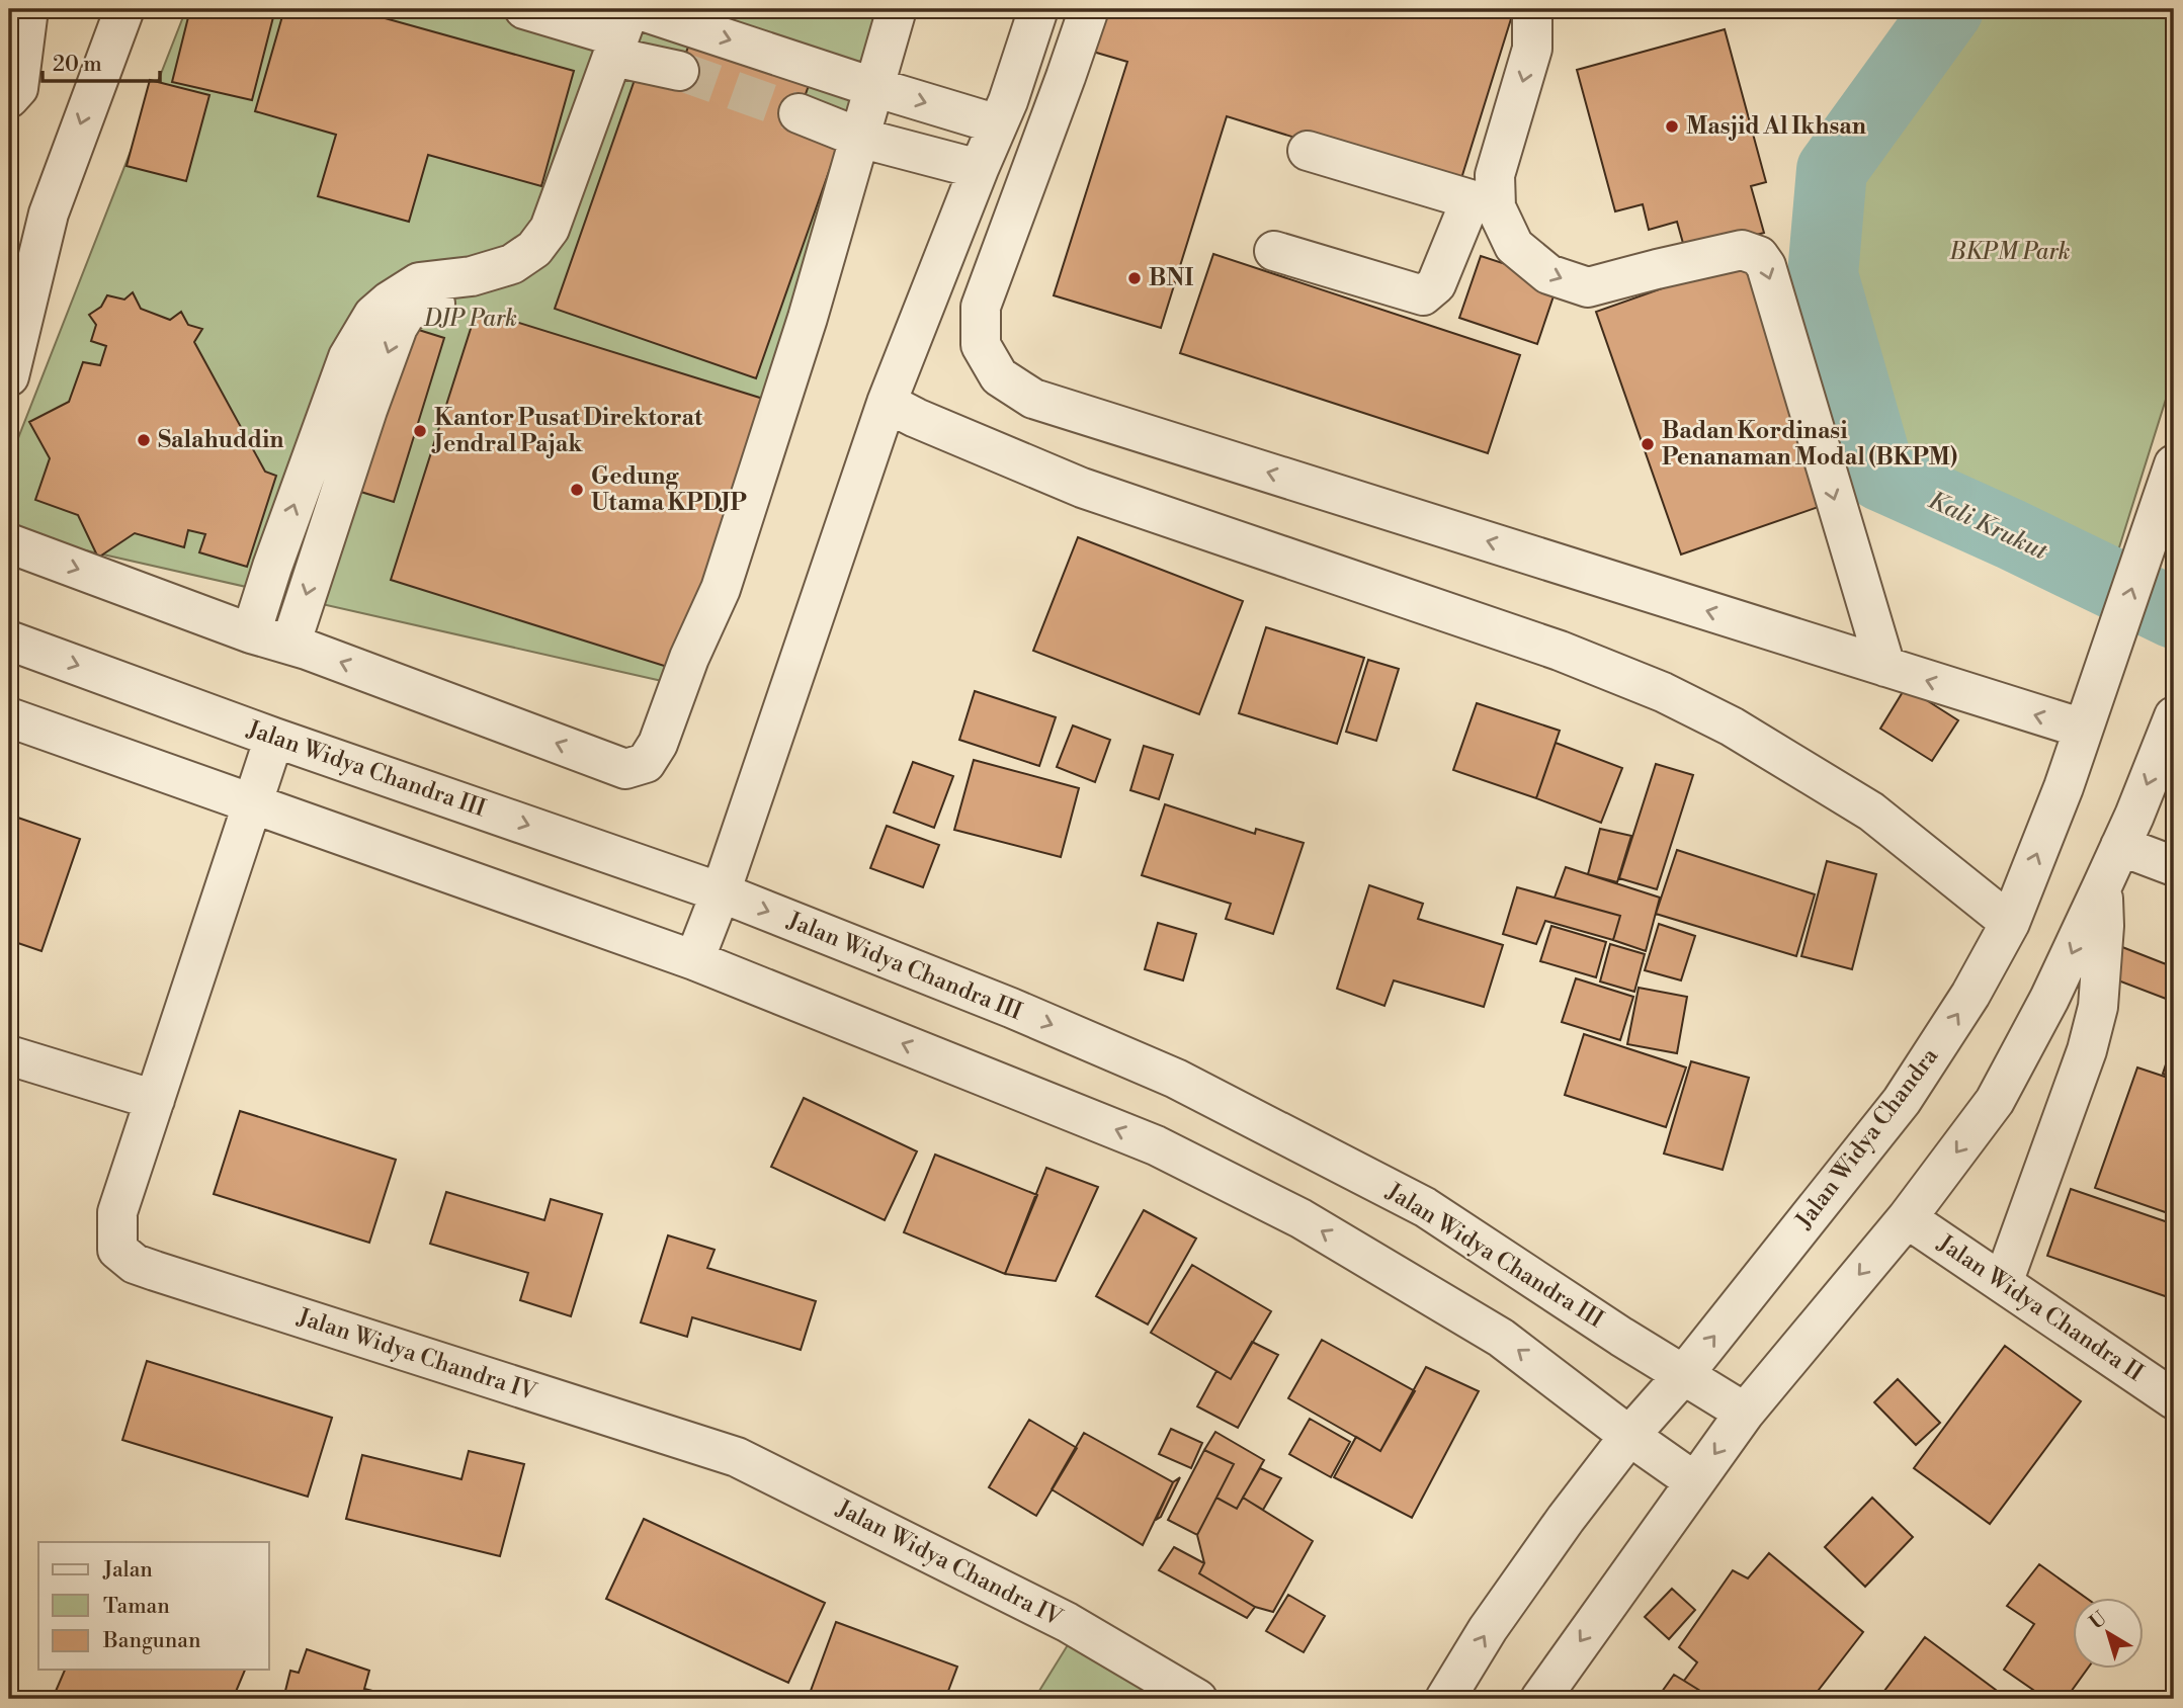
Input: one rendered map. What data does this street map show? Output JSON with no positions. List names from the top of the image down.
{
  "streets": {
    "street": [
      "Jalan Widya Chandra III",
      "Jalan Widya Chandra",
      "Jalan Widya Chandra II",
      "Jalan Widya Chandra IV"
    ]
  },
  "crossings": [
    ["Jalan Widya Chandra III", "Jalan Widya Chandra"],
    ["Jalan Widya Chandra III", "Jalan Widya Chandra IV"]
  ],
  "water": ["Kali Krukut"],
  "parks": ["BKPM Park", "DJP Park"],
  "places": [
    "Masjid Al Ikhsan",
    "BNI",
    "Kantor Pusat Direktorat Jendral Pajak",
    "Salahuddin",
    "Badan Kordinasi Penanaman Modal (BKPM)",
    "Gedung Utama KPDJP"
  ],
  "legend": ["Jalan", "Taman", "Bangunan"],
  "scale_bar": "20 m",
  "north": "top left"
}
